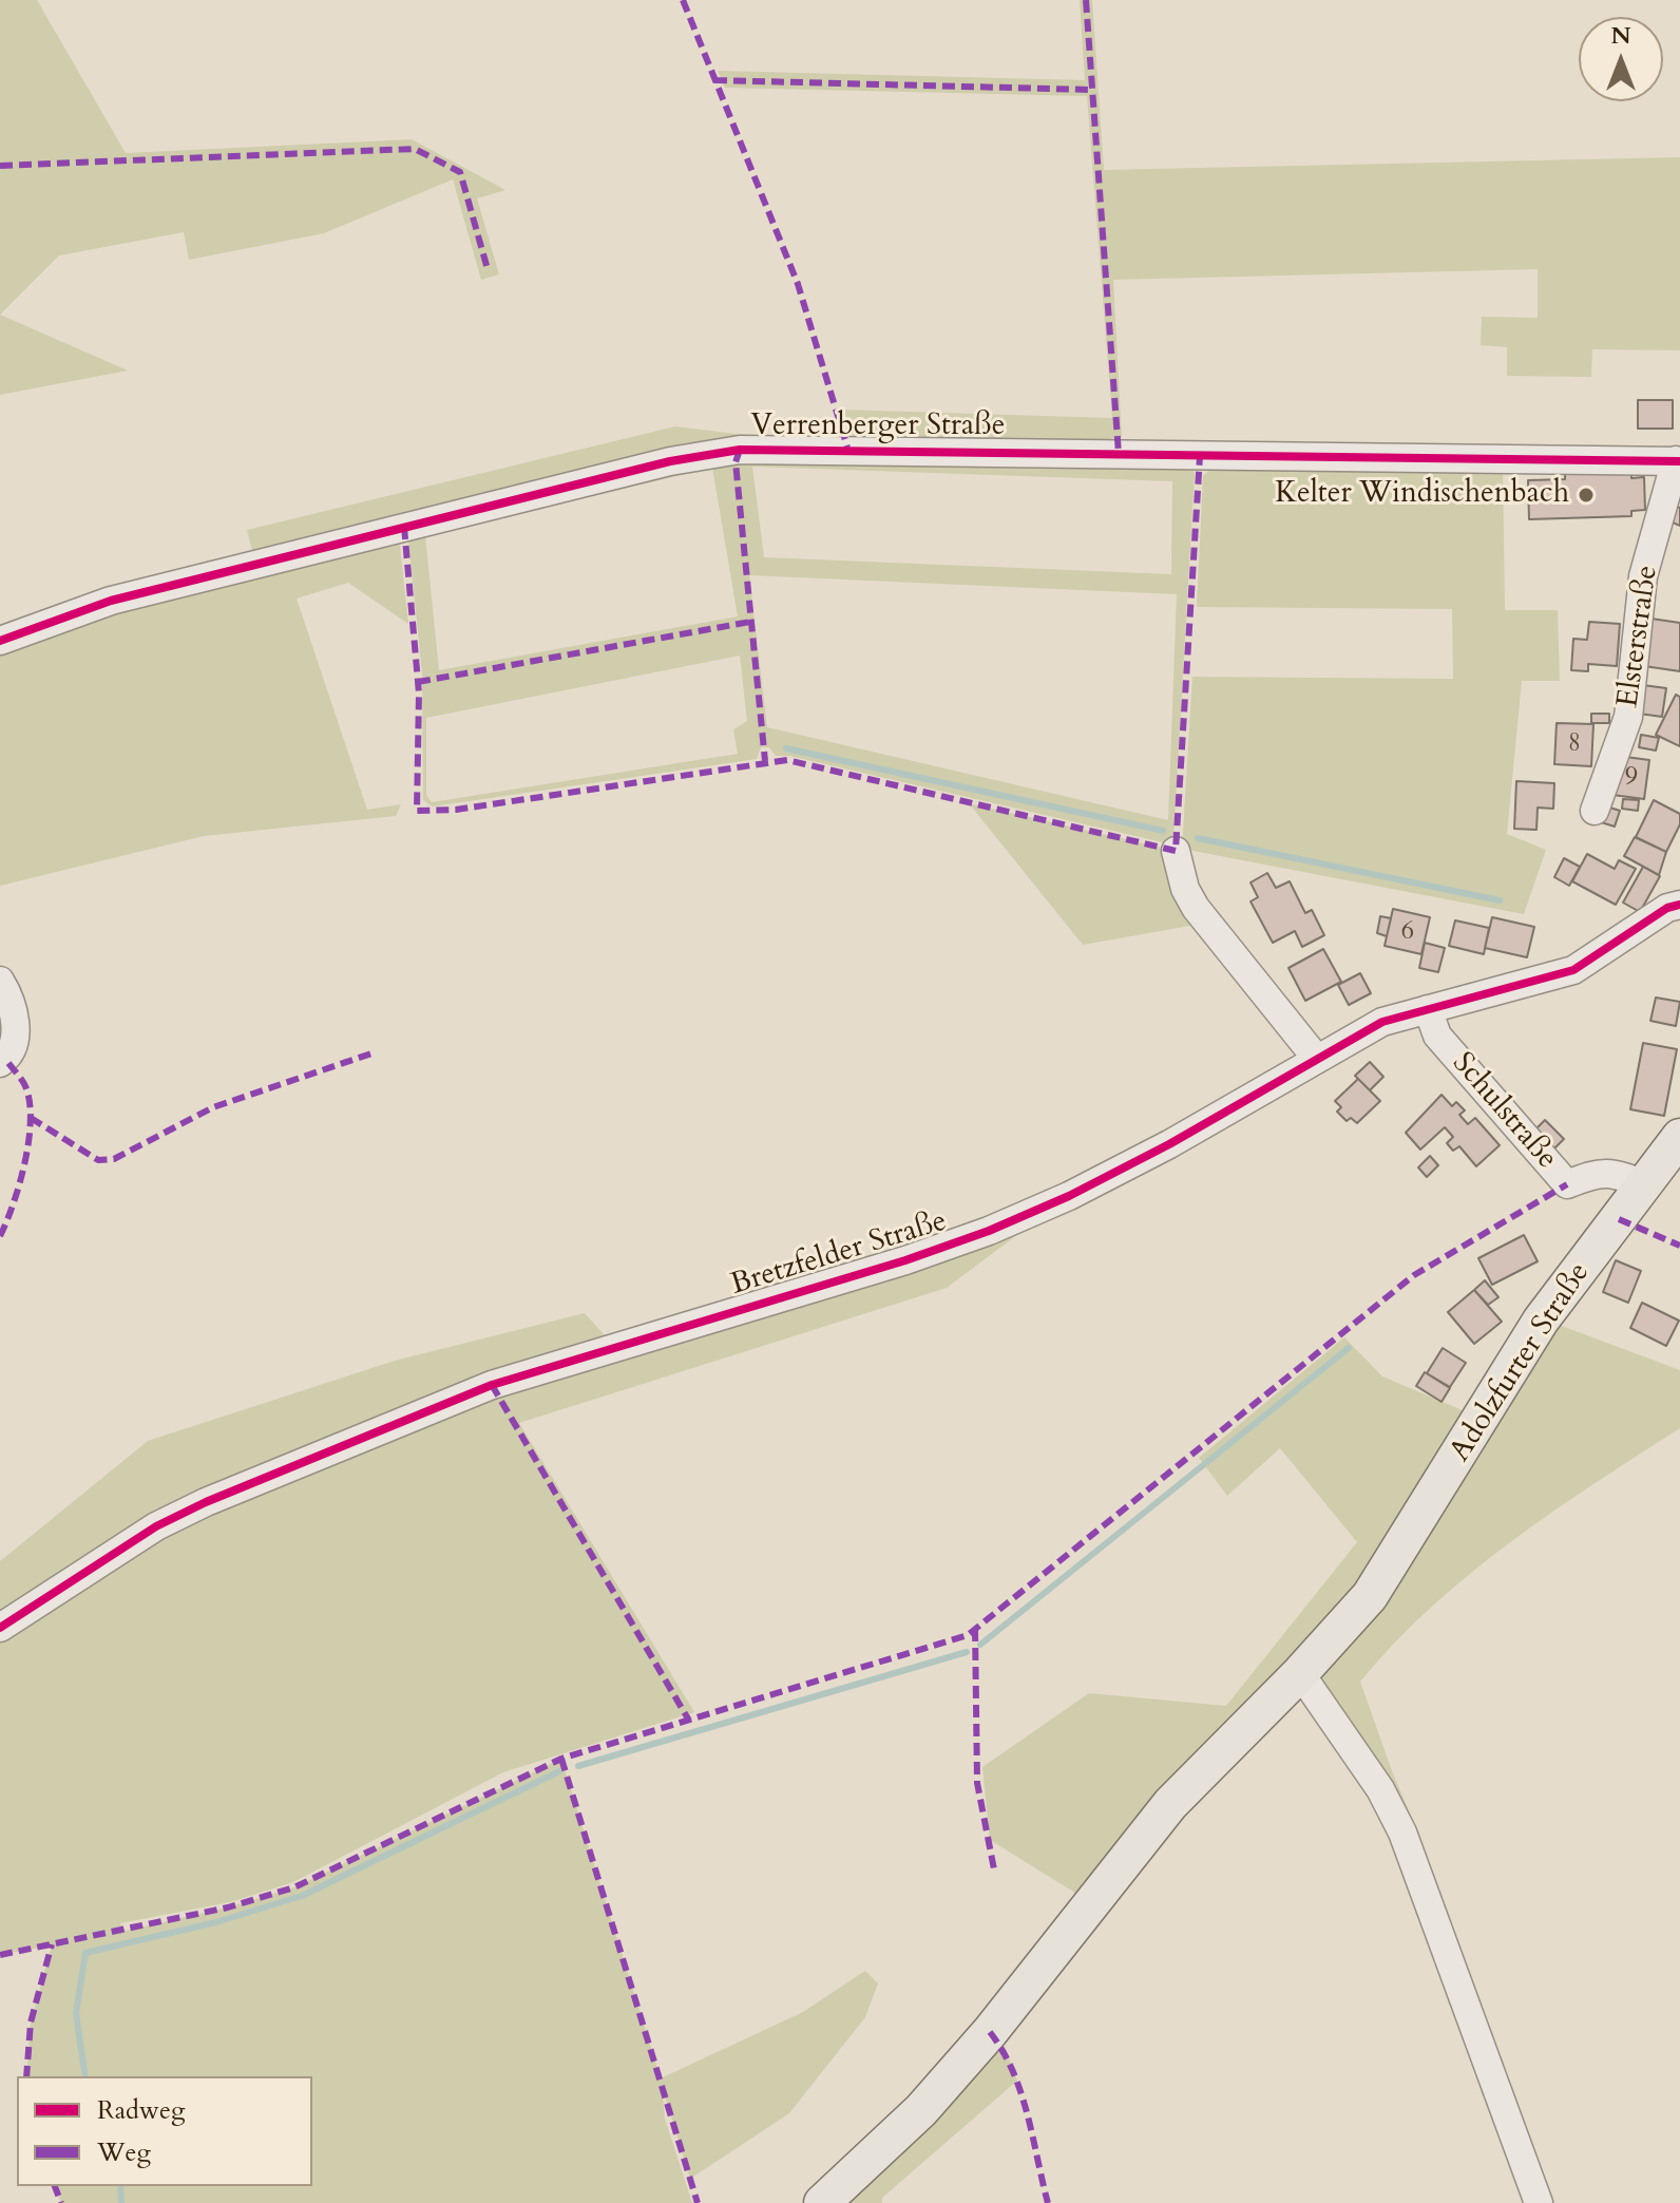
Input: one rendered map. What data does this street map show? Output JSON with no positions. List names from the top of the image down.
{
  "streets": {
    "main road": ["Adolzfurter Straße"],
    "street": [
      "Verrenberger Straße",
      "Elsterstraße",
      "Schulstraße",
      "Bretzfelder Straße"
    ]
  },
  "crossings": [
    ["Verrenberger Straße", "Elsterstraße"],
    ["Schulstraße", "Bretzfelder Straße"],
    ["Schulstraße", "Adolzfurter Straße"]
  ],
  "places": ["Kelter Windischenbach"],
  "house_numbers": ["8", "9", "6"],
  "legend": ["Radweg", "Weg"],
  "north": "top"
}
